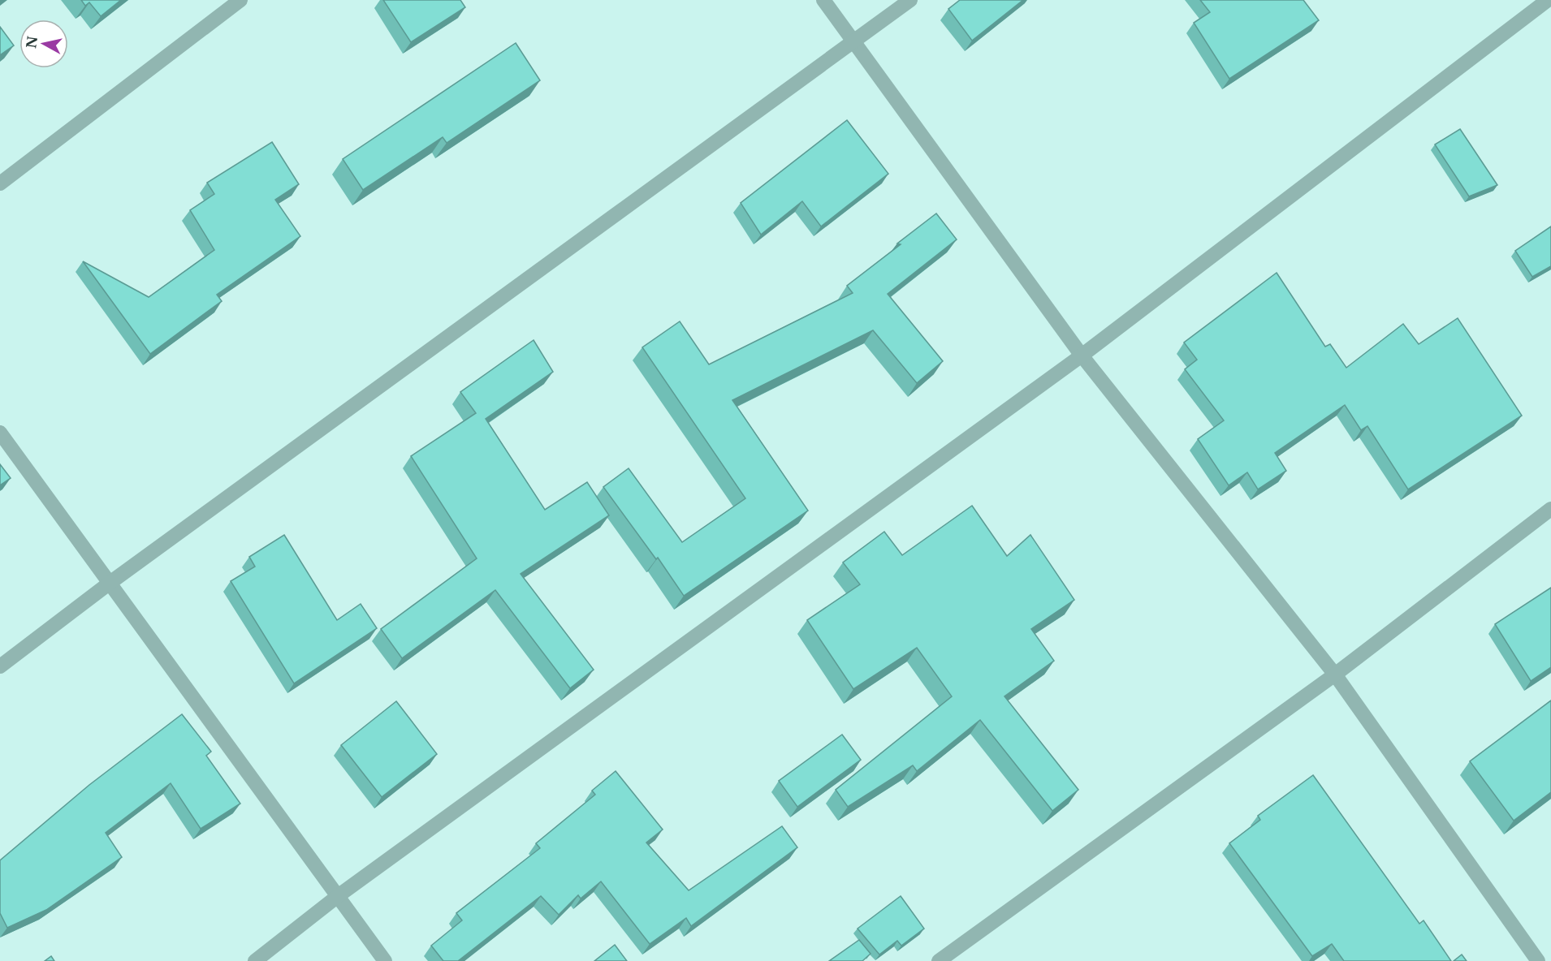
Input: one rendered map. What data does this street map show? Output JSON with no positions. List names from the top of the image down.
{
  "north": "left"
}
